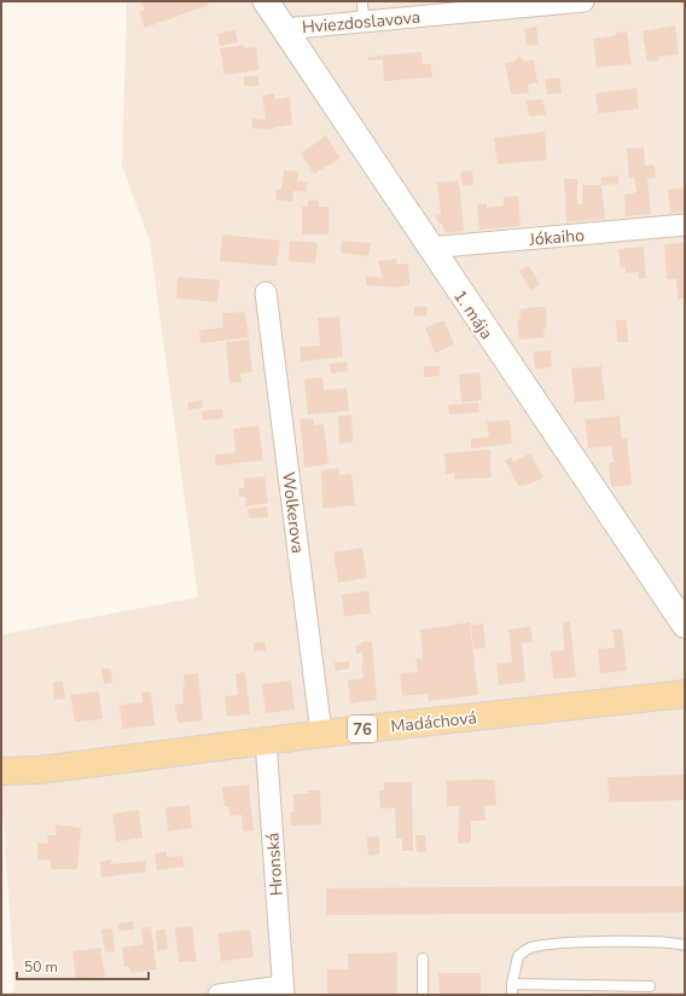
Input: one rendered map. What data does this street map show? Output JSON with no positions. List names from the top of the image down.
{
  "streets": {
    "main road": ["Madáchová", "76"],
    "street": [
      "Hviezdoslavova",
      "Jókaiho",
      "1. mája",
      "Wolkerova",
      "Hronská"
    ]
  },
  "crossings": [
    ["Hviezdoslavova", "1. mája"],
    ["Jókaiho", "1. mája"],
    ["Wolkerova", "Madáchová"],
    ["Madáchová", "Hronská"]
  ],
  "scale_bar": "50 m"
}
